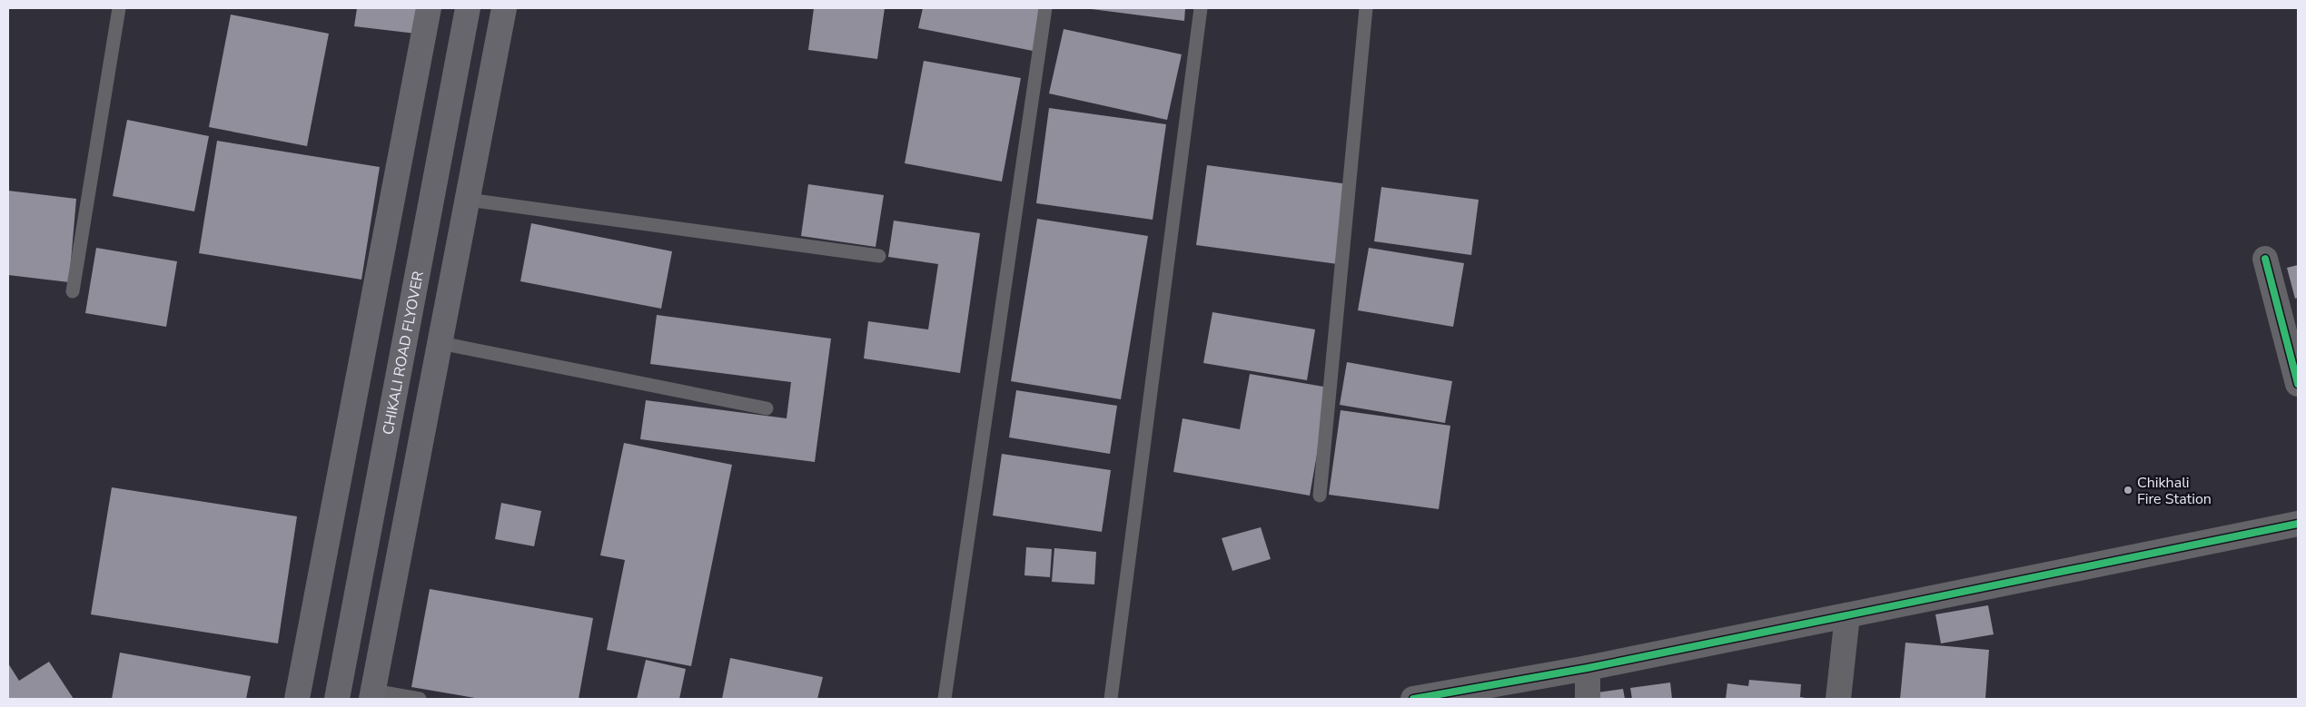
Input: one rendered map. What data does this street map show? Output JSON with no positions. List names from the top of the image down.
{
  "streets": {
    "main road": ["CHIKALI ROAD FLYOVER"]
  },
  "places": ["Chikhali Fire Station"]
}
